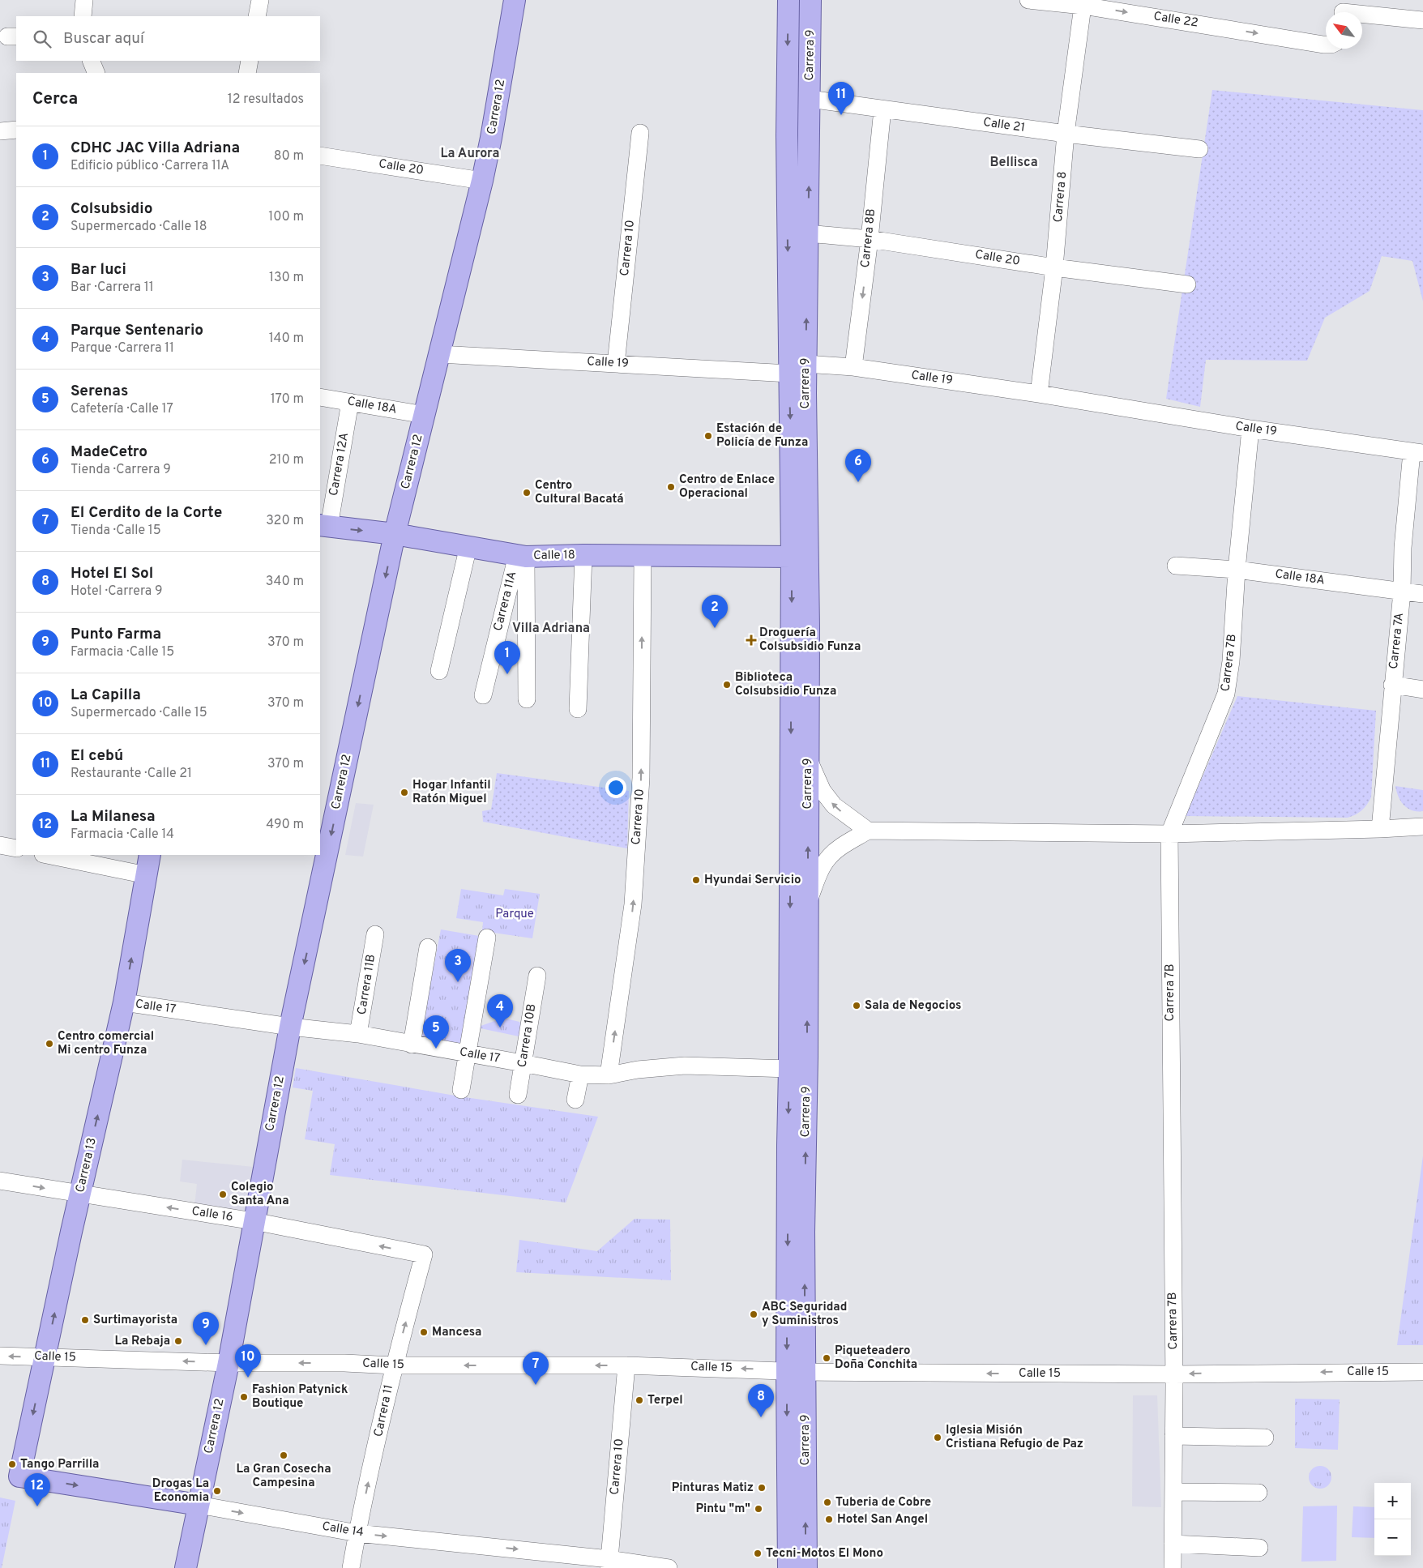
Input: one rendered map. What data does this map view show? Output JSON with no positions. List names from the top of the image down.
{
  "streets": {
    "main road": [
      "Carrera 9",
      "Carrera 12",
      "Calle 18",
      "Carrera 13",
      "Calle 14"
    ],
    "street": [
      "Calle 22",
      "Calle 21",
      "Calle 20",
      "Carrera 8",
      "Carrera 8B",
      "Carrera 10",
      "Calle 19",
      "Calle 18A",
      "Carrera 12A",
      "Carrera 11A",
      "Carrera 7A",
      "Carrera 7B",
      "Carrera 11B",
      "Calle 17",
      "Carrera 10B",
      "Calle 16",
      "Calle 15",
      "Carrera 11"
    ]
  },
  "crossings": [
    ["Calle 22", "Carrera 8"],
    ["Carrera 9", "Calle 21"],
    ["Carrera 9", "Calle 20"],
    ["Carrera 9", "Calle 19"],
    ["Carrera 9", "Calle 18"],
    ["Carrera 9", "Calle 17"],
    ["Carrera 9", "Calle 15"],
    ["Carrera 12", "Calle 20"],
    ["Carrera 12", "Calle 19"],
    ["Carrera 12", "Calle 18A"],
    ["Carrera 12", "Calle 18"],
    ["Carrera 12", "Calle 17"],
    ["Carrera 12", "Calle 16"],
    ["Carrera 12", "Calle 15"],
    ["Carrera 12", "Calle 14"],
    ["Calle 21", "Carrera 8"],
    ["Calle 21", "Carrera 8B"],
    ["Calle 20", "Carrera 8"],
    ["Calle 20", "Carrera 8B"],
    ["Carrera 8", "Calle 19"],
    ["Carrera 8B", "Calle 19"],
    ["Carrera 10", "Calle 19"],
    ["Carrera 10", "Calle 18"],
    ["Carrera 10", "Calle 17"],
    ["Carrera 10", "Calle 15"],
    ["Carrera 10", "Calle 14"],
    ["Calle 19", "Carrera 7A"],
    ["Calle 19", "Carrera 7B"],
    ["Calle 18A", "Carrera 12A"],
    ["Calle 18A", "Carrera 7A"],
    ["Calle 18A", "Carrera 7B"],
    ["Carrera 12A", "Calle 18"],
    ["Calle 18", "Carrera 11A"],
    ["Carrera 7B", "Calle 15"],
    ["Carrera 11B", "Calle 17"],
    ["Calle 17", "Carrera 10B"],
    ["Calle 17", "Carrera 13"],
    ["Carrera 13", "Calle 16"],
    ["Carrera 13", "Calle 15"],
    ["Carrera 13", "Calle 14"],
    ["Calle 16", "Carrera 11"],
    ["Calle 15", "Carrera 11"],
    ["Carrera 11", "Calle 14"]
  ],
  "one_way": [
    "Calle 22",
    "Carrera 8B",
    "Calle 15",
    "Carrera 11",
    "Calle 14"
  ],
  "districts": ["La Aurora", "Bellisca", "Villa Adriana"],
  "parks": ["Parque"],
  "places": {
    "other": [
      "Estación de Policía de Funza",
      "Centro de Enlace Operacional",
      "Centro Cultural Bacatá",
      "Biblioteca Colsubsidio Funza",
      "Hogar Infantil Ratón Miguel",
      "Hyundai Servicio",
      "Sala de Negocios",
      "Centro comercial Mi centro Funza",
      "Colegio Santa Ana",
      "ABC Seguridad y Suministros",
      "Surtimayorista",
      "Mancesa",
      "La Rebaja",
      "Piqueteadero Doña Conchita",
      "Fashion Patynick Boutique",
      "Terpel",
      "Iglesia Misión Cristiana Refugio de Paz",
      "La Gran Cosecha Campesina",
      "Tango Parrilla",
      "Pinturas Matiz",
      "Drogas La Economia",
      "Tuberia de Cobre",
      "Pintu \"m\"",
      "Hotel San Angel",
      "Tecni-Motos El Mono"
    ],
    "health": ["Droguería Colsubsidio Funza"]
  },
  "north": "top left",
  "page": {
    "search": "Buscar aquí",
    "heading": ["Cerca", "12 resultados"],
    "pins": [
      "11",
      "6",
      "2",
      "1",
      "3",
      "4",
      "5",
      "9",
      "10",
      "7",
      "8",
      "12"
    ],
    "list": [
      {
        "mark": "1",
        "name": "CDHC JAC Villa Adriana",
        "note": "Edificio público · Carrera 11A",
        "value": "80 m"
      },
      {
        "mark": "2",
        "name": "Colsubsidio",
        "note": "Supermercado · Calle 18",
        "value": "100 m"
      },
      {
        "mark": "3",
        "name": "Bar luci",
        "note": "Bar · Carrera 11",
        "value": "130 m"
      },
      {
        "mark": "4",
        "name": "Parque Sentenario",
        "note": "Parque · Carrera 11",
        "value": "140 m"
      },
      {
        "mark": "5",
        "name": "Serenas",
        "note": "Cafetería · Calle 17",
        "value": "170 m"
      },
      {
        "mark": "6",
        "name": "MadeCetro",
        "note": "Tienda · Carrera 9",
        "value": "210 m"
      },
      {
        "mark": "7",
        "name": "El Cerdito de la Corte",
        "note": "Tienda · Calle 15",
        "value": "320 m"
      },
      {
        "mark": "8",
        "name": "Hotel El Sol",
        "note": "Hotel · Carrera 9",
        "value": "340 m"
      },
      {
        "mark": "9",
        "name": "Punto Farma",
        "note": "Farmacia · Calle 15",
        "value": "370 m"
      },
      {
        "mark": "10",
        "name": "La Capilla",
        "note": "Supermercado · Calle 15",
        "value": "370 m"
      },
      {
        "mark": "11",
        "name": "El cebú",
        "note": "Restaurante · Calle 21",
        "value": "370 m"
      },
      {
        "mark": "12",
        "name": "La Milanesa",
        "note": "Farmacia · Calle 14",
        "value": "490 m"
      }
    ],
    "map_buttons": ["+", "−"]
  }
}
